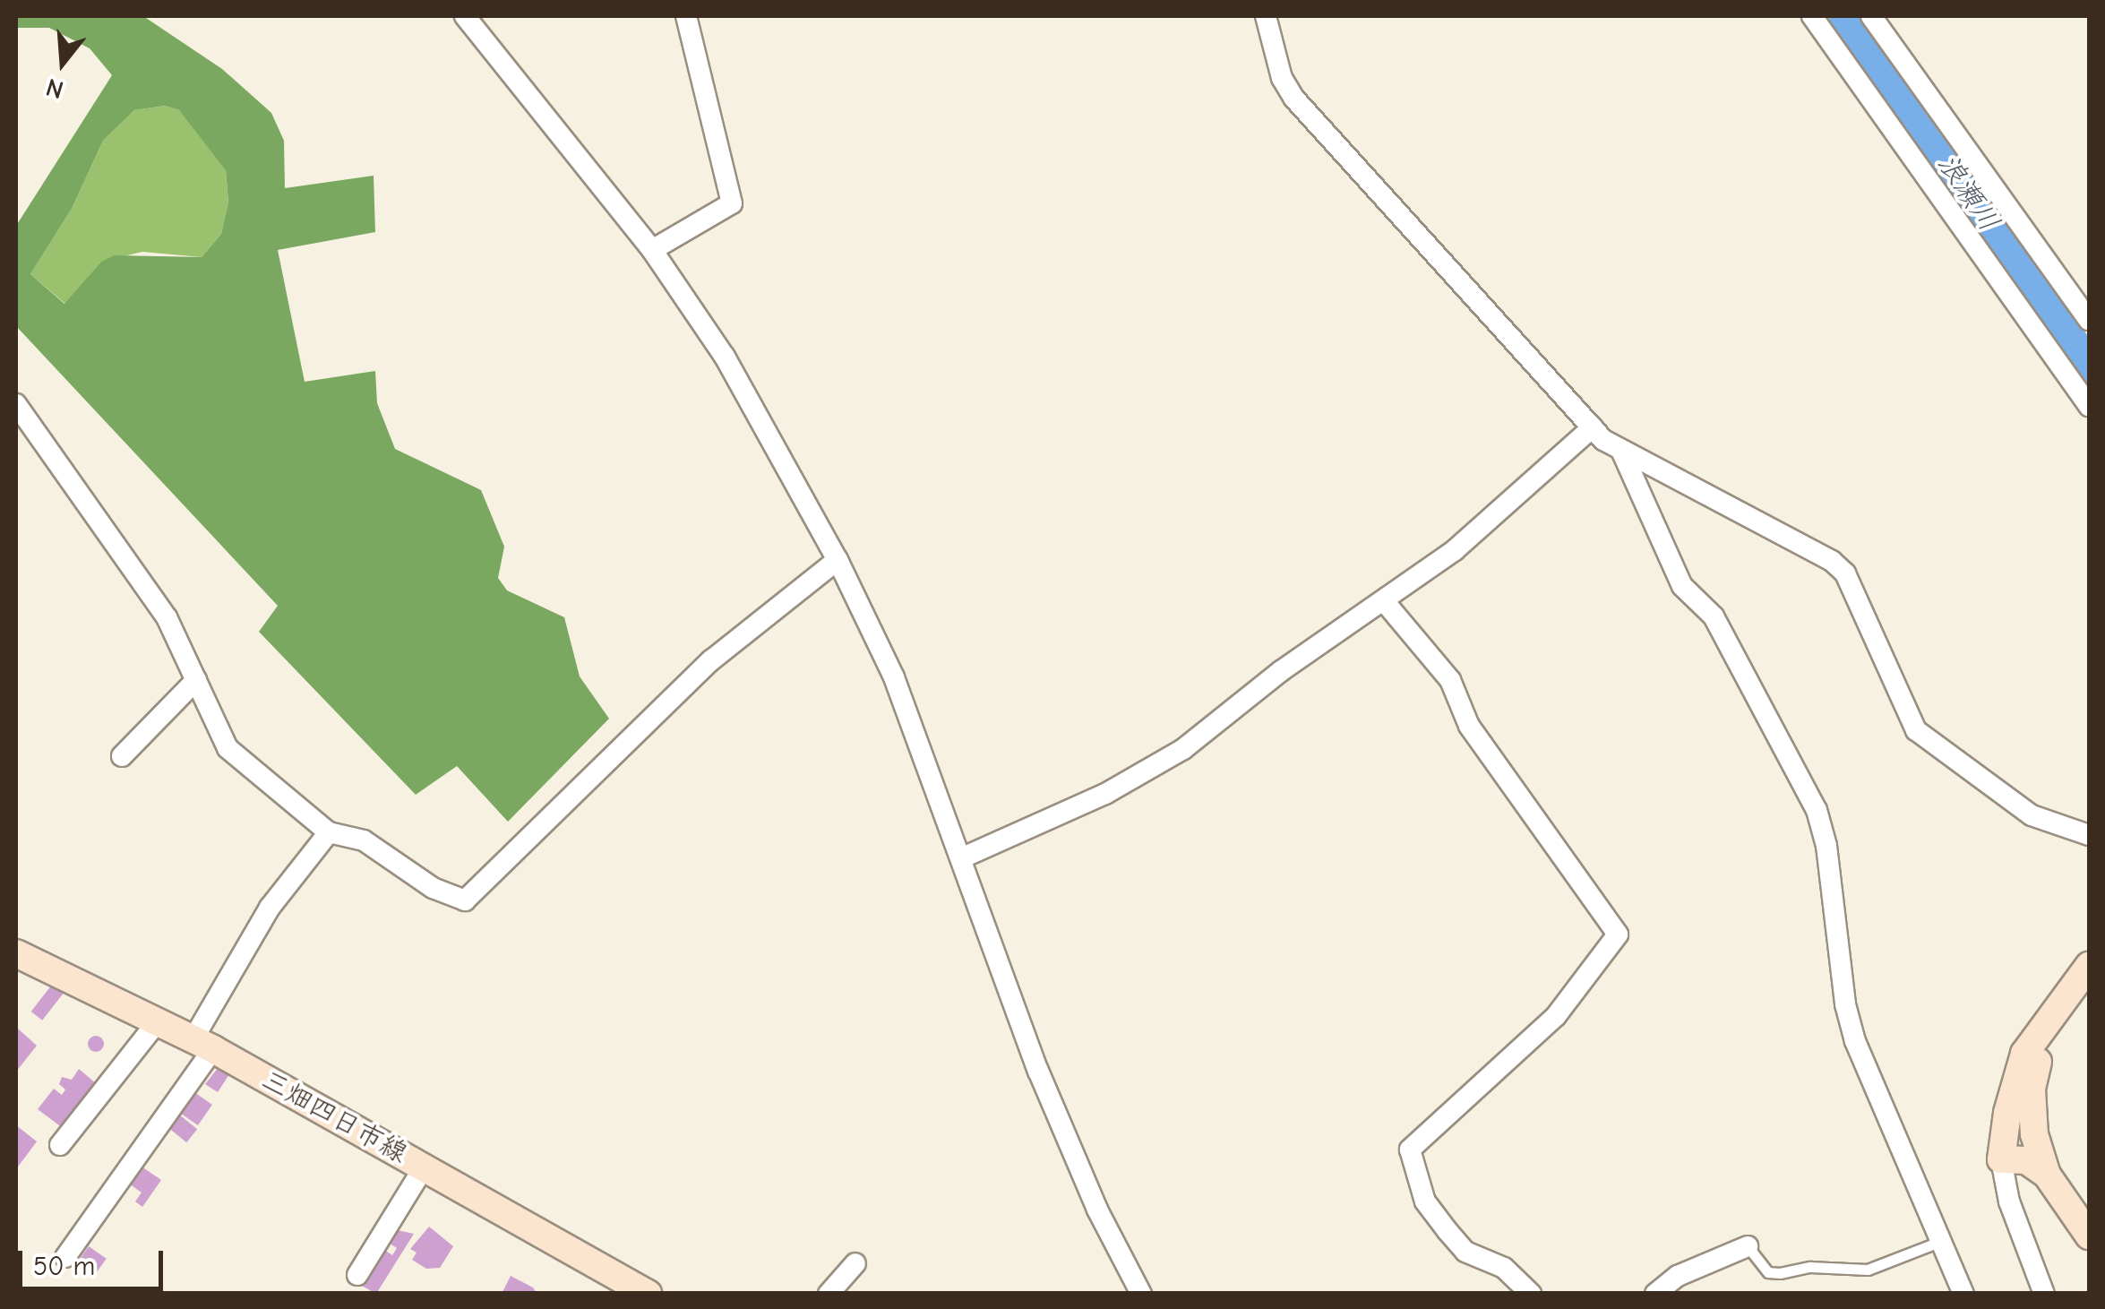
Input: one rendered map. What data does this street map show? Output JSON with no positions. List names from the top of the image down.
{
  "streets": {
    "main road": ["三畑四日市線"]
  },
  "water": ["浪瀬川"],
  "scale_bar": "50 m",
  "north": "bottom"
}
